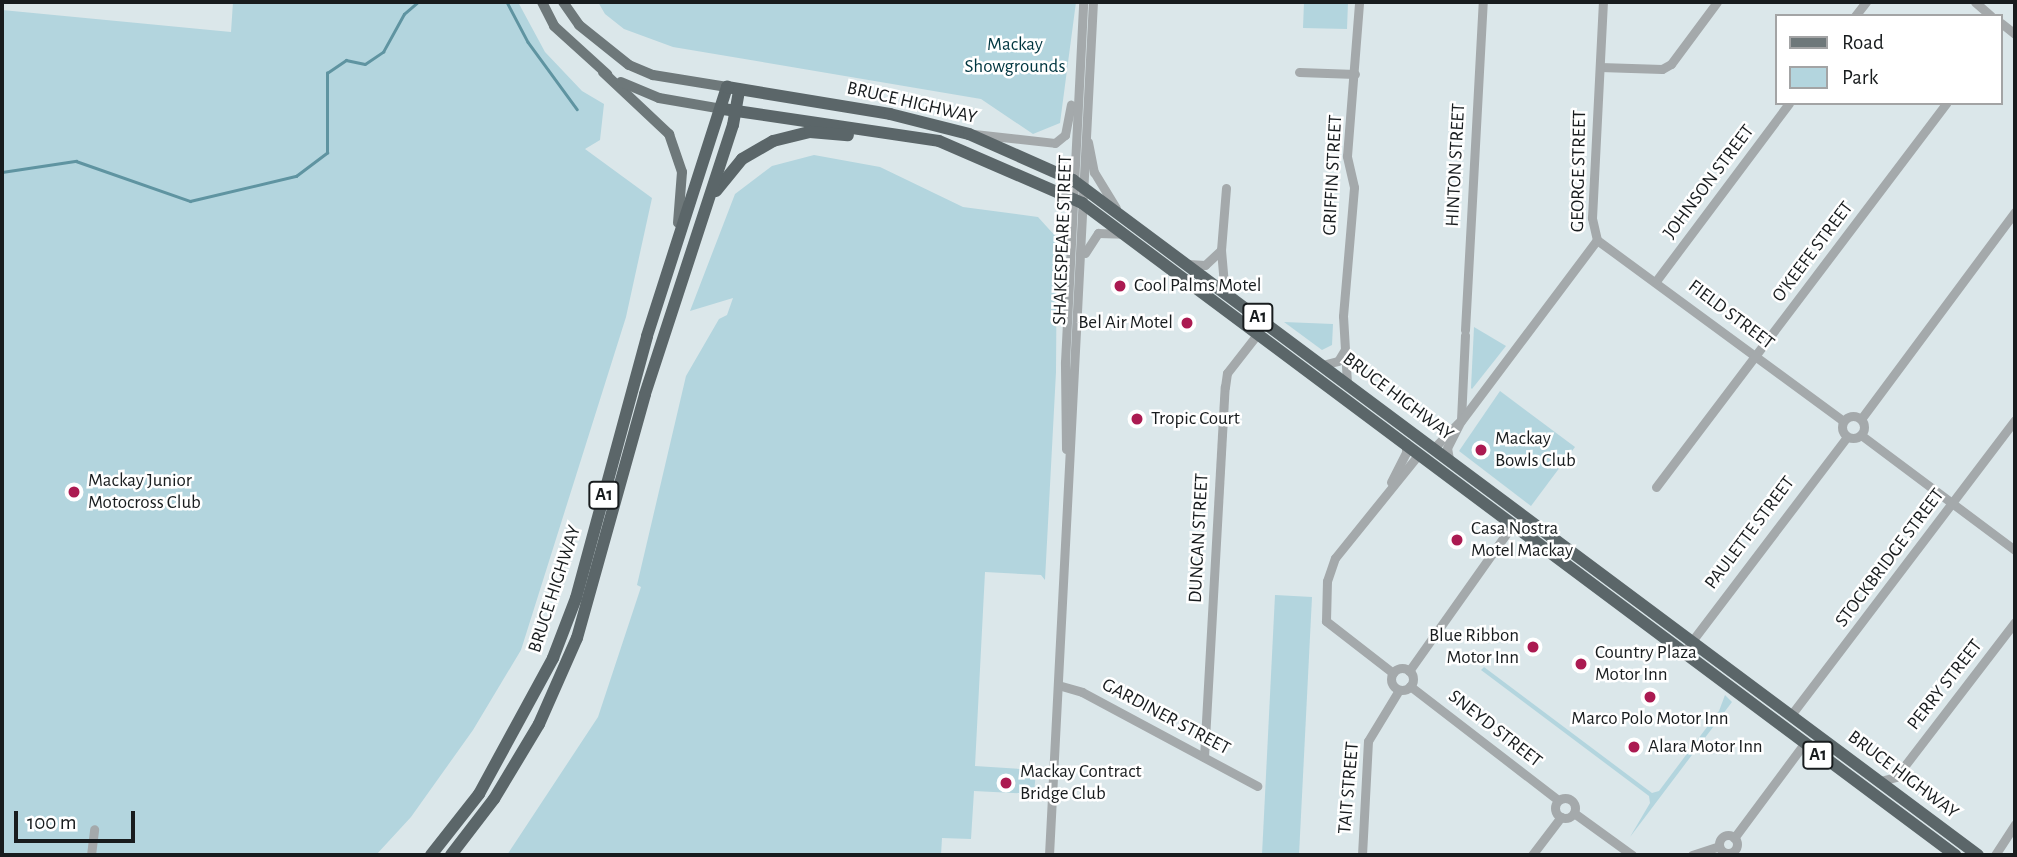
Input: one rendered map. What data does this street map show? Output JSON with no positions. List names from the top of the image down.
{
  "streets": {
    "highway": ["BRUCE HIGHWAY", "A1"],
    "street": [
      "HINTON STREET",
      "GEORGE STREET",
      "GRIFFIN STREET",
      "JOHNSON STREET",
      "SHAKESPEARE STREET",
      "O'KEEFE STREET",
      "FIELD STREET",
      "PAULETTE STREET",
      "DUNCAN STREET",
      "STOCKBRIDGE STREET",
      "PERRY STREET",
      "GARDINER STREET",
      "SNEYD STREET",
      "TAIT STREET"
    ]
  },
  "crossings": [
    ["BRUCE HIGHWAY", "GEORGE STREET"],
    ["BRUCE HIGHWAY", "GRIFFIN STREET"],
    ["BRUCE HIGHWAY", "SHAKESPEARE STREET"],
    ["BRUCE HIGHWAY", "A1"],
    ["BRUCE HIGHWAY", "PAULETTE STREET"],
    ["BRUCE HIGHWAY", "DUNCAN STREET"],
    ["BRUCE HIGHWAY", "STOCKBRIDGE STREET"],
    ["BRUCE HIGHWAY", "PERRY STREET"],
    ["HINTON STREET", "GEORGE STREET"],
    ["GEORGE STREET", "FIELD STREET"],
    ["JOHNSON STREET", "FIELD STREET"],
    ["SHAKESPEARE STREET", "GARDINER STREET"],
    ["O'KEEFE STREET", "FIELD STREET"],
    ["FIELD STREET", "PAULETTE STREET"],
    ["DUNCAN STREET", "GARDINER STREET"],
    ["SNEYD STREET", "TAIT STREET"]
  ],
  "parks": ["Mackay Showgrounds"],
  "places": [
    "Cool Palms Motel",
    "Bel Air Motel",
    "Tropic Court",
    "Mackay Bowls Club",
    "Mackay Junior Motocross Club",
    "Casa Nostra Motel Mackay",
    "Blue Ribbon Motor Inn",
    "Country Plaza Motor Inn",
    "Marco Polo Motor Inn",
    "Alara Motor Inn",
    "Mackay Contract Bridge Club"
  ],
  "legend": ["Road", "Park"],
  "scale_bar": "100 m"
}
